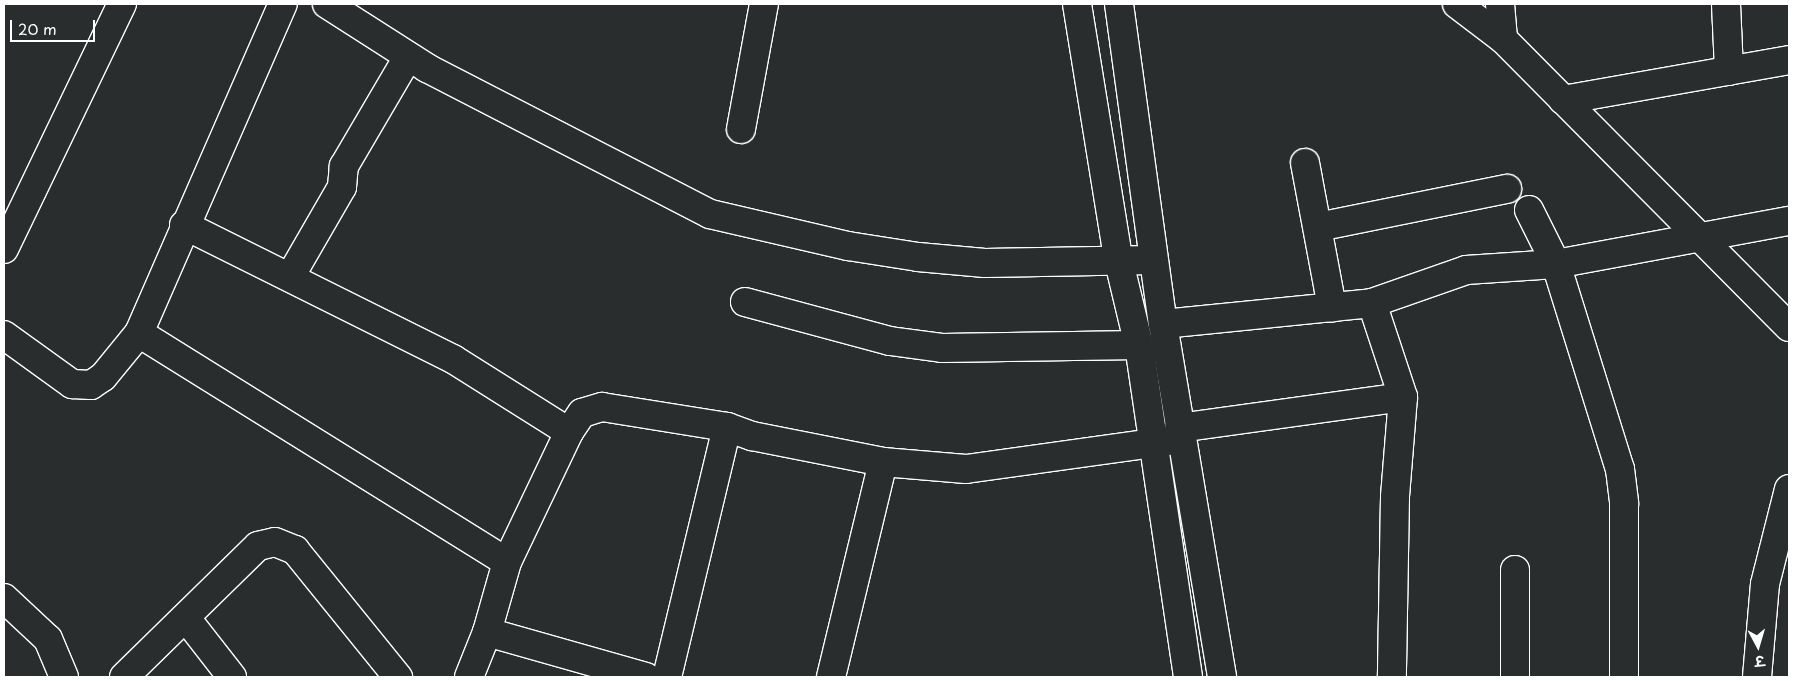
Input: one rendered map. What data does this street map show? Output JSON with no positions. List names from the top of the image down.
{
  "scale_bar": "20 m",
  "north": "bottom"
}
